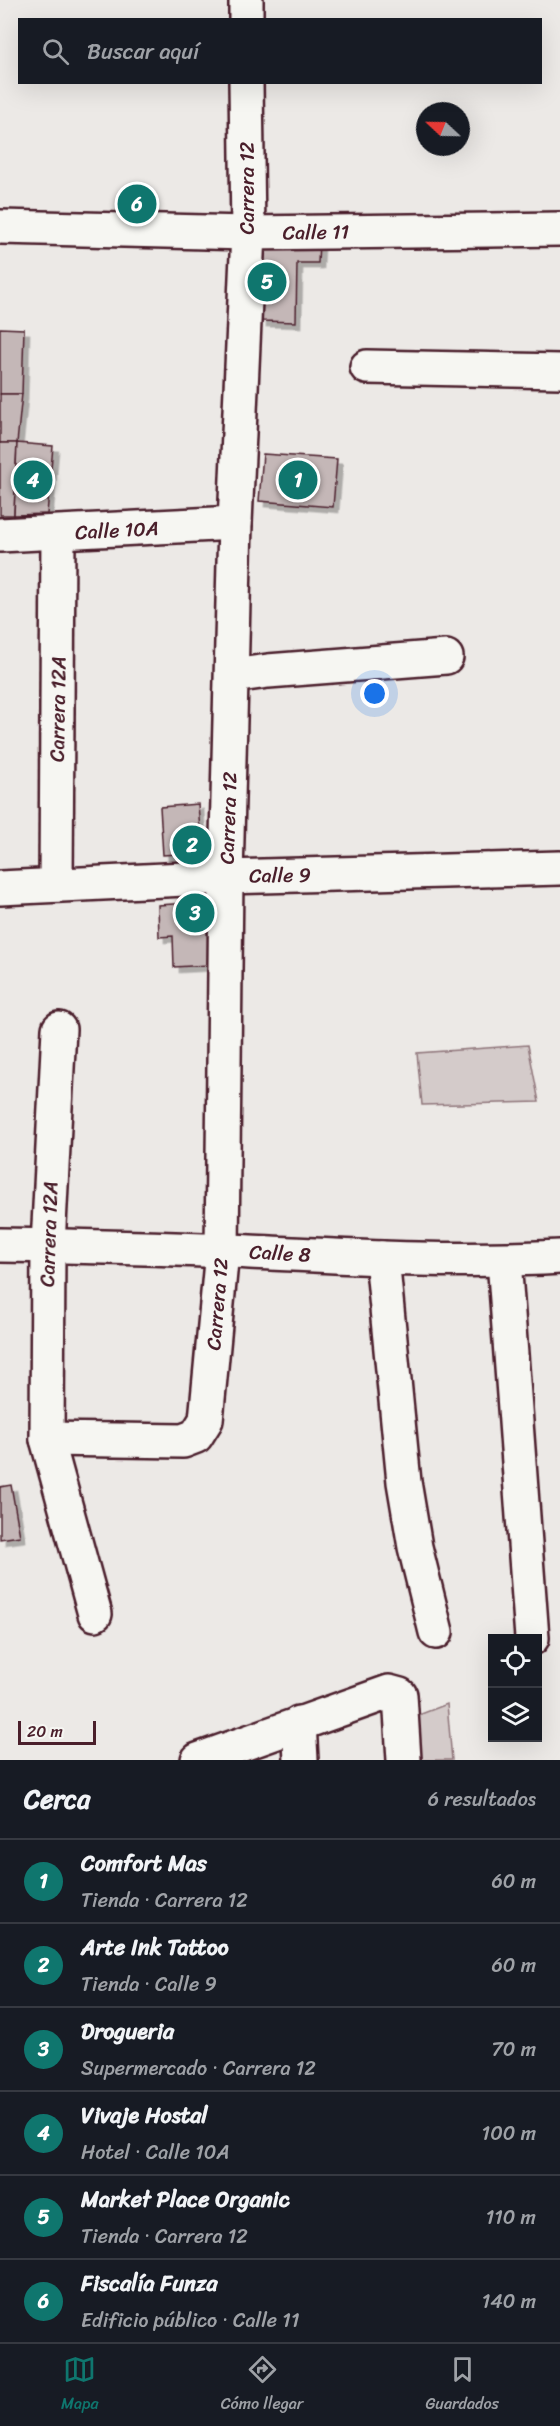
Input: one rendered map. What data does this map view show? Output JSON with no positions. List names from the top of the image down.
{
  "streets": {
    "street": [
      "Carrera 12",
      "Calle 11",
      "Calle 10A",
      "Carrera 12A",
      "Calle 9",
      "Calle 8"
    ]
  },
  "crossings": [
    ["Carrera 12", "Calle 11"],
    ["Carrera 12", "Calle 10A"],
    ["Carrera 12", "Carrera 12A"],
    ["Carrera 12", "Calle 9"],
    ["Carrera 12", "Calle 8"],
    ["Calle 10A", "Carrera 12A"],
    ["Carrera 12A", "Calle 9"],
    ["Carrera 12A", "Calle 8"]
  ],
  "scale_bar": "20 m",
  "north": "left",
  "page": {
    "search": "Buscar aquí",
    "pins": [
      "6",
      "5",
      "1",
      "4",
      "2",
      "3"
    ],
    "scale": "20 m",
    "heading": ["Cerca", "6 resultados"],
    "list": [
      {
        "mark": "1",
        "name": "Comfort Mas",
        "note": "Tienda · Carrera 12",
        "value": "60 m"
      },
      {
        "mark": "2",
        "name": "Arte Ink Tattoo",
        "note": "Tienda · Calle 9",
        "value": "60 m"
      },
      {
        "mark": "3",
        "name": "Drogueria",
        "note": "Supermercado · Carrera 12",
        "value": "70 m"
      },
      {
        "mark": "4",
        "name": "Vivaje Hostal",
        "note": "Hotel · Calle 10A",
        "value": "100 m"
      },
      {
        "mark": "5",
        "name": "Market Place Organic",
        "note": "Tienda · Carrera 12",
        "value": "110 m"
      },
      {
        "mark": "6",
        "name": "Fiscalía Funza",
        "note": "Edificio público · Calle 11",
        "value": "140 m"
      }
    ],
    "nav": ["Mapa", "Cómo llegar", "Guardados"]
  }
}
